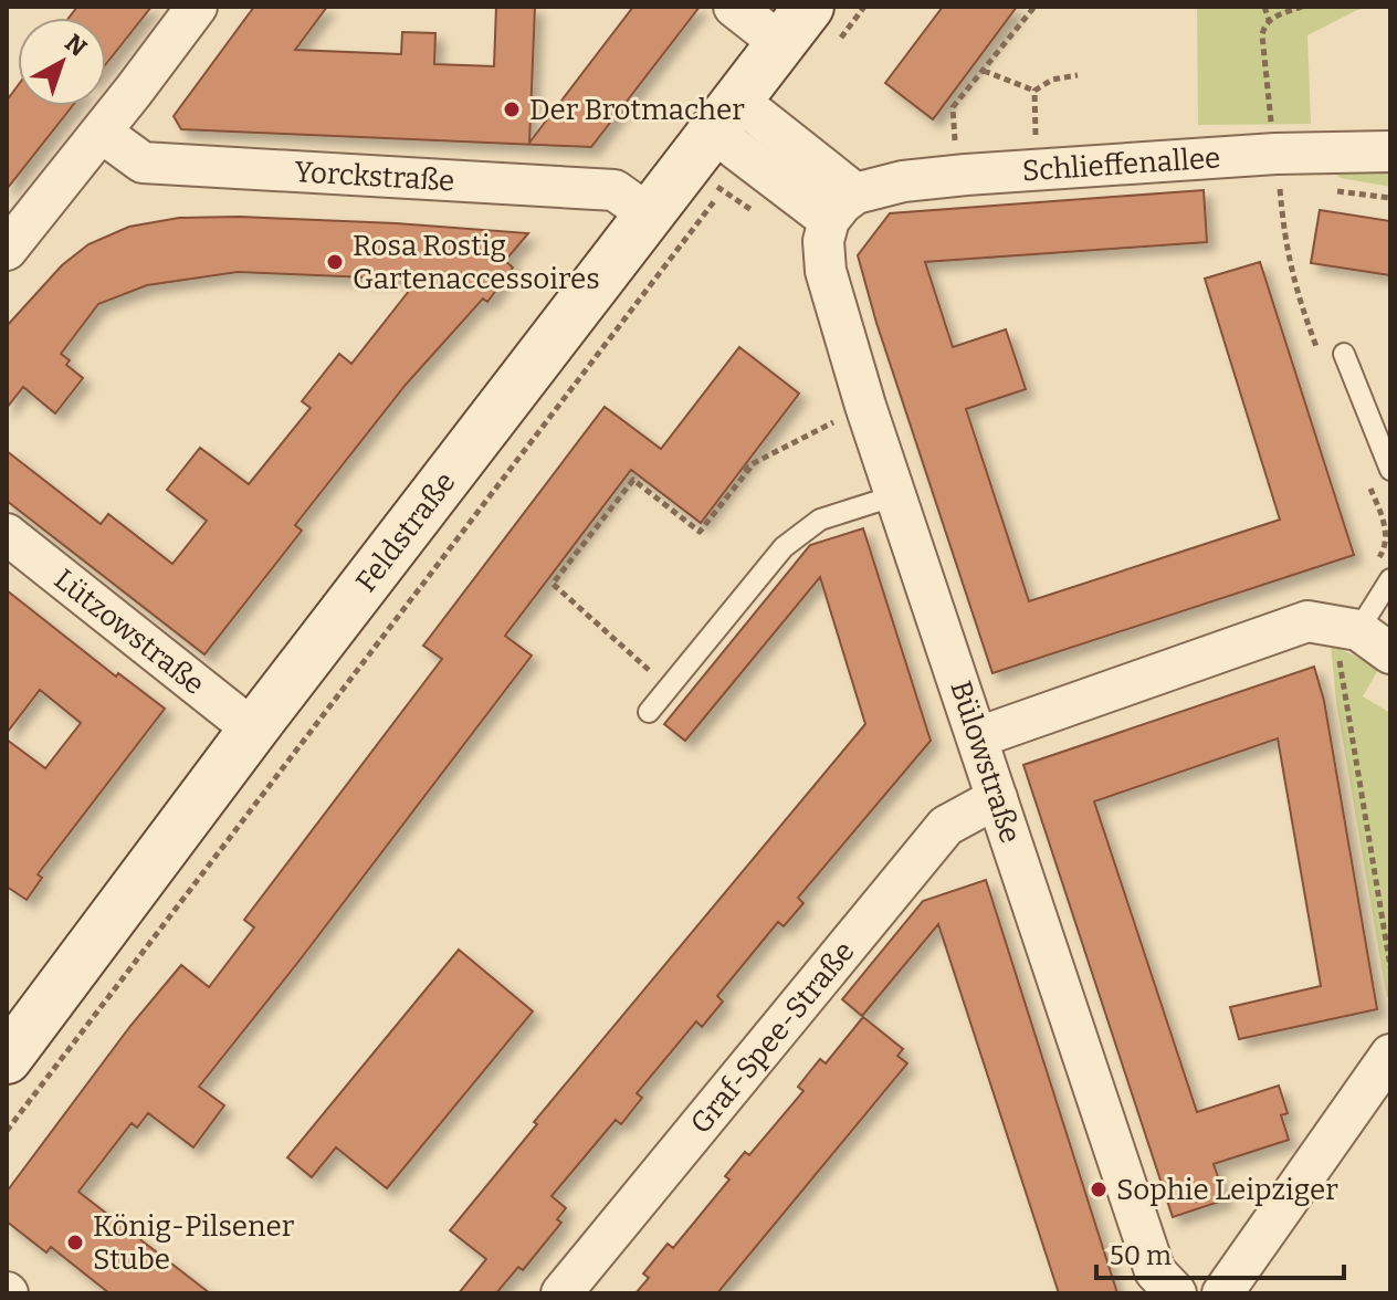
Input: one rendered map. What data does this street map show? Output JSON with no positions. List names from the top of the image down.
{
  "streets": {
    "street": [
      "Schlieffenallee",
      "Yorckstraße",
      "Feldstraße",
      "Lützowstraße",
      "Bülowstraße",
      "Graf-Spee-Straße"
    ]
  },
  "crossings": [
    ["Schlieffenallee", "Bülowstraße"],
    ["Yorckstraße", "Feldstraße"],
    ["Feldstraße", "Lützowstraße"],
    ["Bülowstraße", "Graf-Spee-Straße"]
  ],
  "places": [
    "Der Brotmacher",
    "Rosa Rostig Gartenaccessoires",
    "Sophie Leipziger",
    "König-Pilsener Stube"
  ],
  "scale_bar": "50 m",
  "north": "top right"
}
